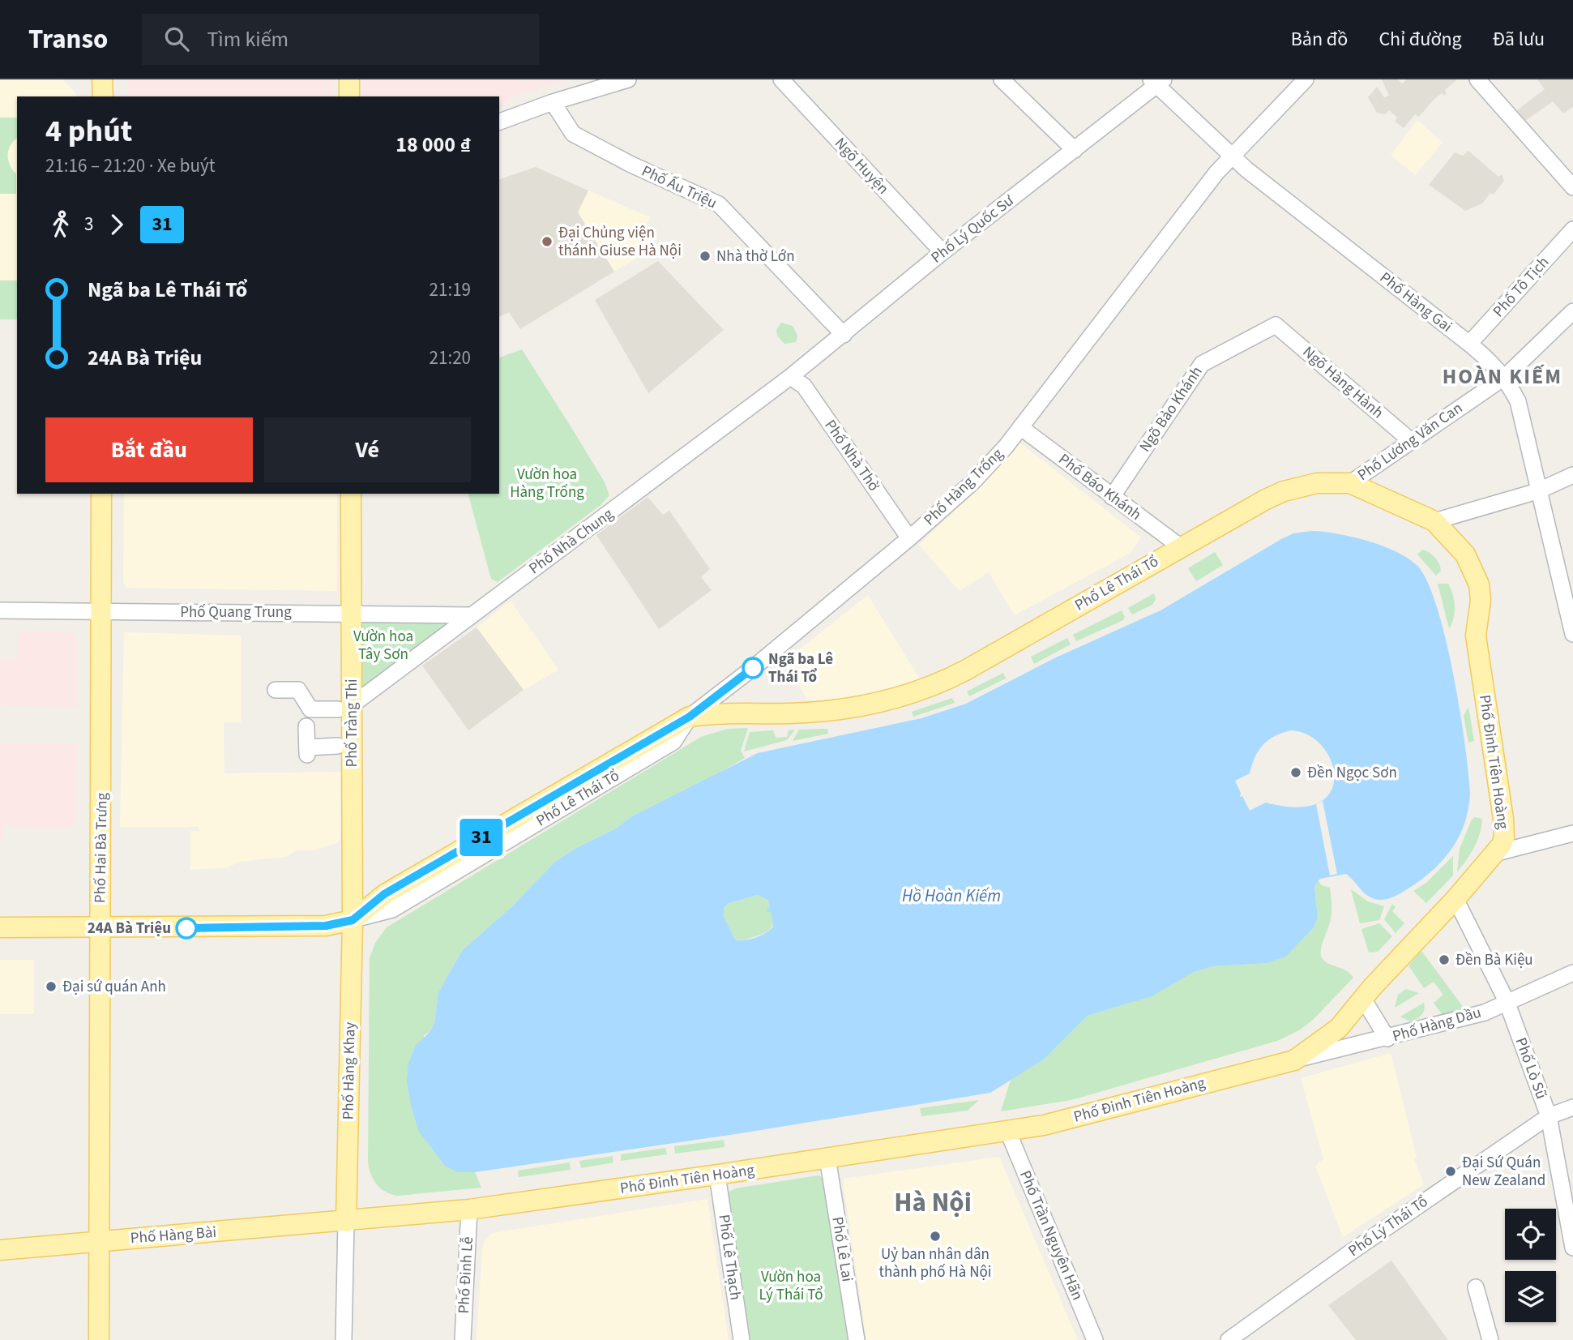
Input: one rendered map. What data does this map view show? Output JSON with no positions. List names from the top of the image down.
{
  "streets": {
    "main road": [
      "Phố Lê Thái Tổ",
      "Phố Tràng Thi",
      "Phố Đinh Tiên Hoàng",
      "Phố Hai Bà Trưng",
      "Phố Hàng Khay",
      "Phố Hàng Bài"
    ],
    "street": [
      "Ngõ Huyện",
      "Phố Ấu Triệu",
      "Phố Lý Quốc Sư",
      "Phố Tô Tịch",
      "Phố Hàng Gai",
      "Ngõ Hàng Hành",
      "Ngõ Bảo Khánh",
      "Phố Lương Văn Can",
      "Phố Nhà Thờ",
      "Phố Hàng Trống",
      "Phố Báo Khánh",
      "Phố Nhà Chung",
      "Phố Quang Trung",
      "Phố Hàng Dầu",
      "Phố Lò Sũ",
      "Phố Lý Thái Tổ",
      "Phố Trần Nguyên Hãn",
      "Phố Lê Lai",
      "Phố Lê Thạch",
      "Phố Đinh Lễ"
    ]
  },
  "crossings": [
    ["Ngõ Huyện", "Phố Lý Quốc Sư"],
    ["Phố Ấu Triệu", "Phố Lý Quốc Sư"],
    ["Phố Lý Quốc Sư", "Phố Hàng Gai"],
    ["Phố Lý Quốc Sư", "Phố Nhà Thờ"],
    ["Phố Lý Quốc Sư", "Phố Nhà Chung"],
    ["Phố Tô Tịch", "Phố Hàng Gai"],
    ["Phố Hàng Gai", "Phố Lương Văn Can"],
    ["Phố Hàng Gai", "Phố Hàng Trống"],
    ["Ngõ Hàng Hành", "Ngõ Bảo Khánh"],
    ["Ngõ Hàng Hành", "Phố Lương Văn Can"],
    ["Ngõ Bảo Khánh", "Phố Báo Khánh"],
    ["Phố Lương Văn Can", "Phố Lê Thái Tổ"],
    ["Phố Nhà Thờ", "Phố Hàng Trống"],
    ["Phố Nhà Thờ", "Phố Nhà Chung"],
    ["Phố Hàng Trống", "Phố Báo Khánh"],
    ["Phố Hàng Trống", "Phố Lê Thái Tổ"],
    ["Phố Báo Khánh", "Phố Lê Thái Tổ"],
    ["Phố Nhà Chung", "Phố Quang Trung"],
    ["Phố Nhà Chung", "Phố Tràng Thi"],
    ["Phố Lê Thái Tổ", "Phố Tràng Thi"],
    ["Phố Lê Thái Tổ", "Phố Đinh Tiên Hoàng"],
    ["Phố Lê Thái Tổ", "Phố Hàng Khay"],
    ["Phố Quang Trung", "Phố Tràng Thi"],
    ["Phố Quang Trung", "Phố Hai Bà Trưng"],
    ["Phố Tràng Thi", "Phố Hàng Khay"],
    ["Phố Đinh Tiên Hoàng", "Phố Hàng Dầu"],
    ["Phố Đinh Tiên Hoàng", "Phố Lò Sũ"],
    ["Phố Đinh Tiên Hoàng", "Phố Hàng Khay"],
    ["Phố Đinh Tiên Hoàng", "Phố Hàng Bài"],
    ["Phố Đinh Tiên Hoàng", "Phố Trần Nguyên Hãn"],
    ["Phố Đinh Tiên Hoàng", "Phố Lê Lai"],
    ["Phố Đinh Tiên Hoàng", "Phố Lê Thạch"],
    ["Phố Đinh Tiên Hoàng", "Phố Đinh Lễ"],
    ["Phố Hai Bà Trưng", "Phố Hàng Bài"],
    ["Phố Hàng Dầu", "Phố Lò Sũ"],
    ["Phố Lò Sũ", "Phố Lý Thái Tổ"],
    ["Phố Hàng Khay", "Phố Hàng Bài"]
  ],
  "districts": ["HOÀN KIẾM", "Hà Nội"],
  "water": ["Hồ Hoàn Kiếm"],
  "parks": ["Vườn hoa Hàng Trống", "Vườn hoa Tây Sơn", "Vườn hoa Lý Thái Tổ"],
  "places": [
    "Đại Chủng viện thánh Giuse Hà Nội",
    "Nhà thờ Lớn",
    "Ngã ba Lê Thái Tổ",
    "Đền Ngọc Sơn",
    "24A Bà Triệu",
    "Đền Bà Kiệu",
    "Đại sứ quán Anh",
    "Đại Sứ Quán New Zealand",
    "Uỷ ban nhân dân thành phố Hà Nội"
  ],
  "lines": ["bus line 31"],
  "page": {
    "header": "Transo",
    "search": "Tìm kiếm",
    "nav": ["Bản đồ", "Chỉ đường", "Đã lưu"],
    "on_map": "31",
    "heading": ["4 phút", "21:16 – 21:20 · Xe buýt", "18 000 ₫"],
    "legs": ["3", "31"],
    "list": [
      {
        "name": "Ngã ba Lê Thái Tổ",
        "value": "21:19"
      },
      {
        "name": "24A Bà Triệu",
        "value": "21:20"
      }
    ],
    "buttons": ["Bắt đầu", "Vé"]
  }
}
